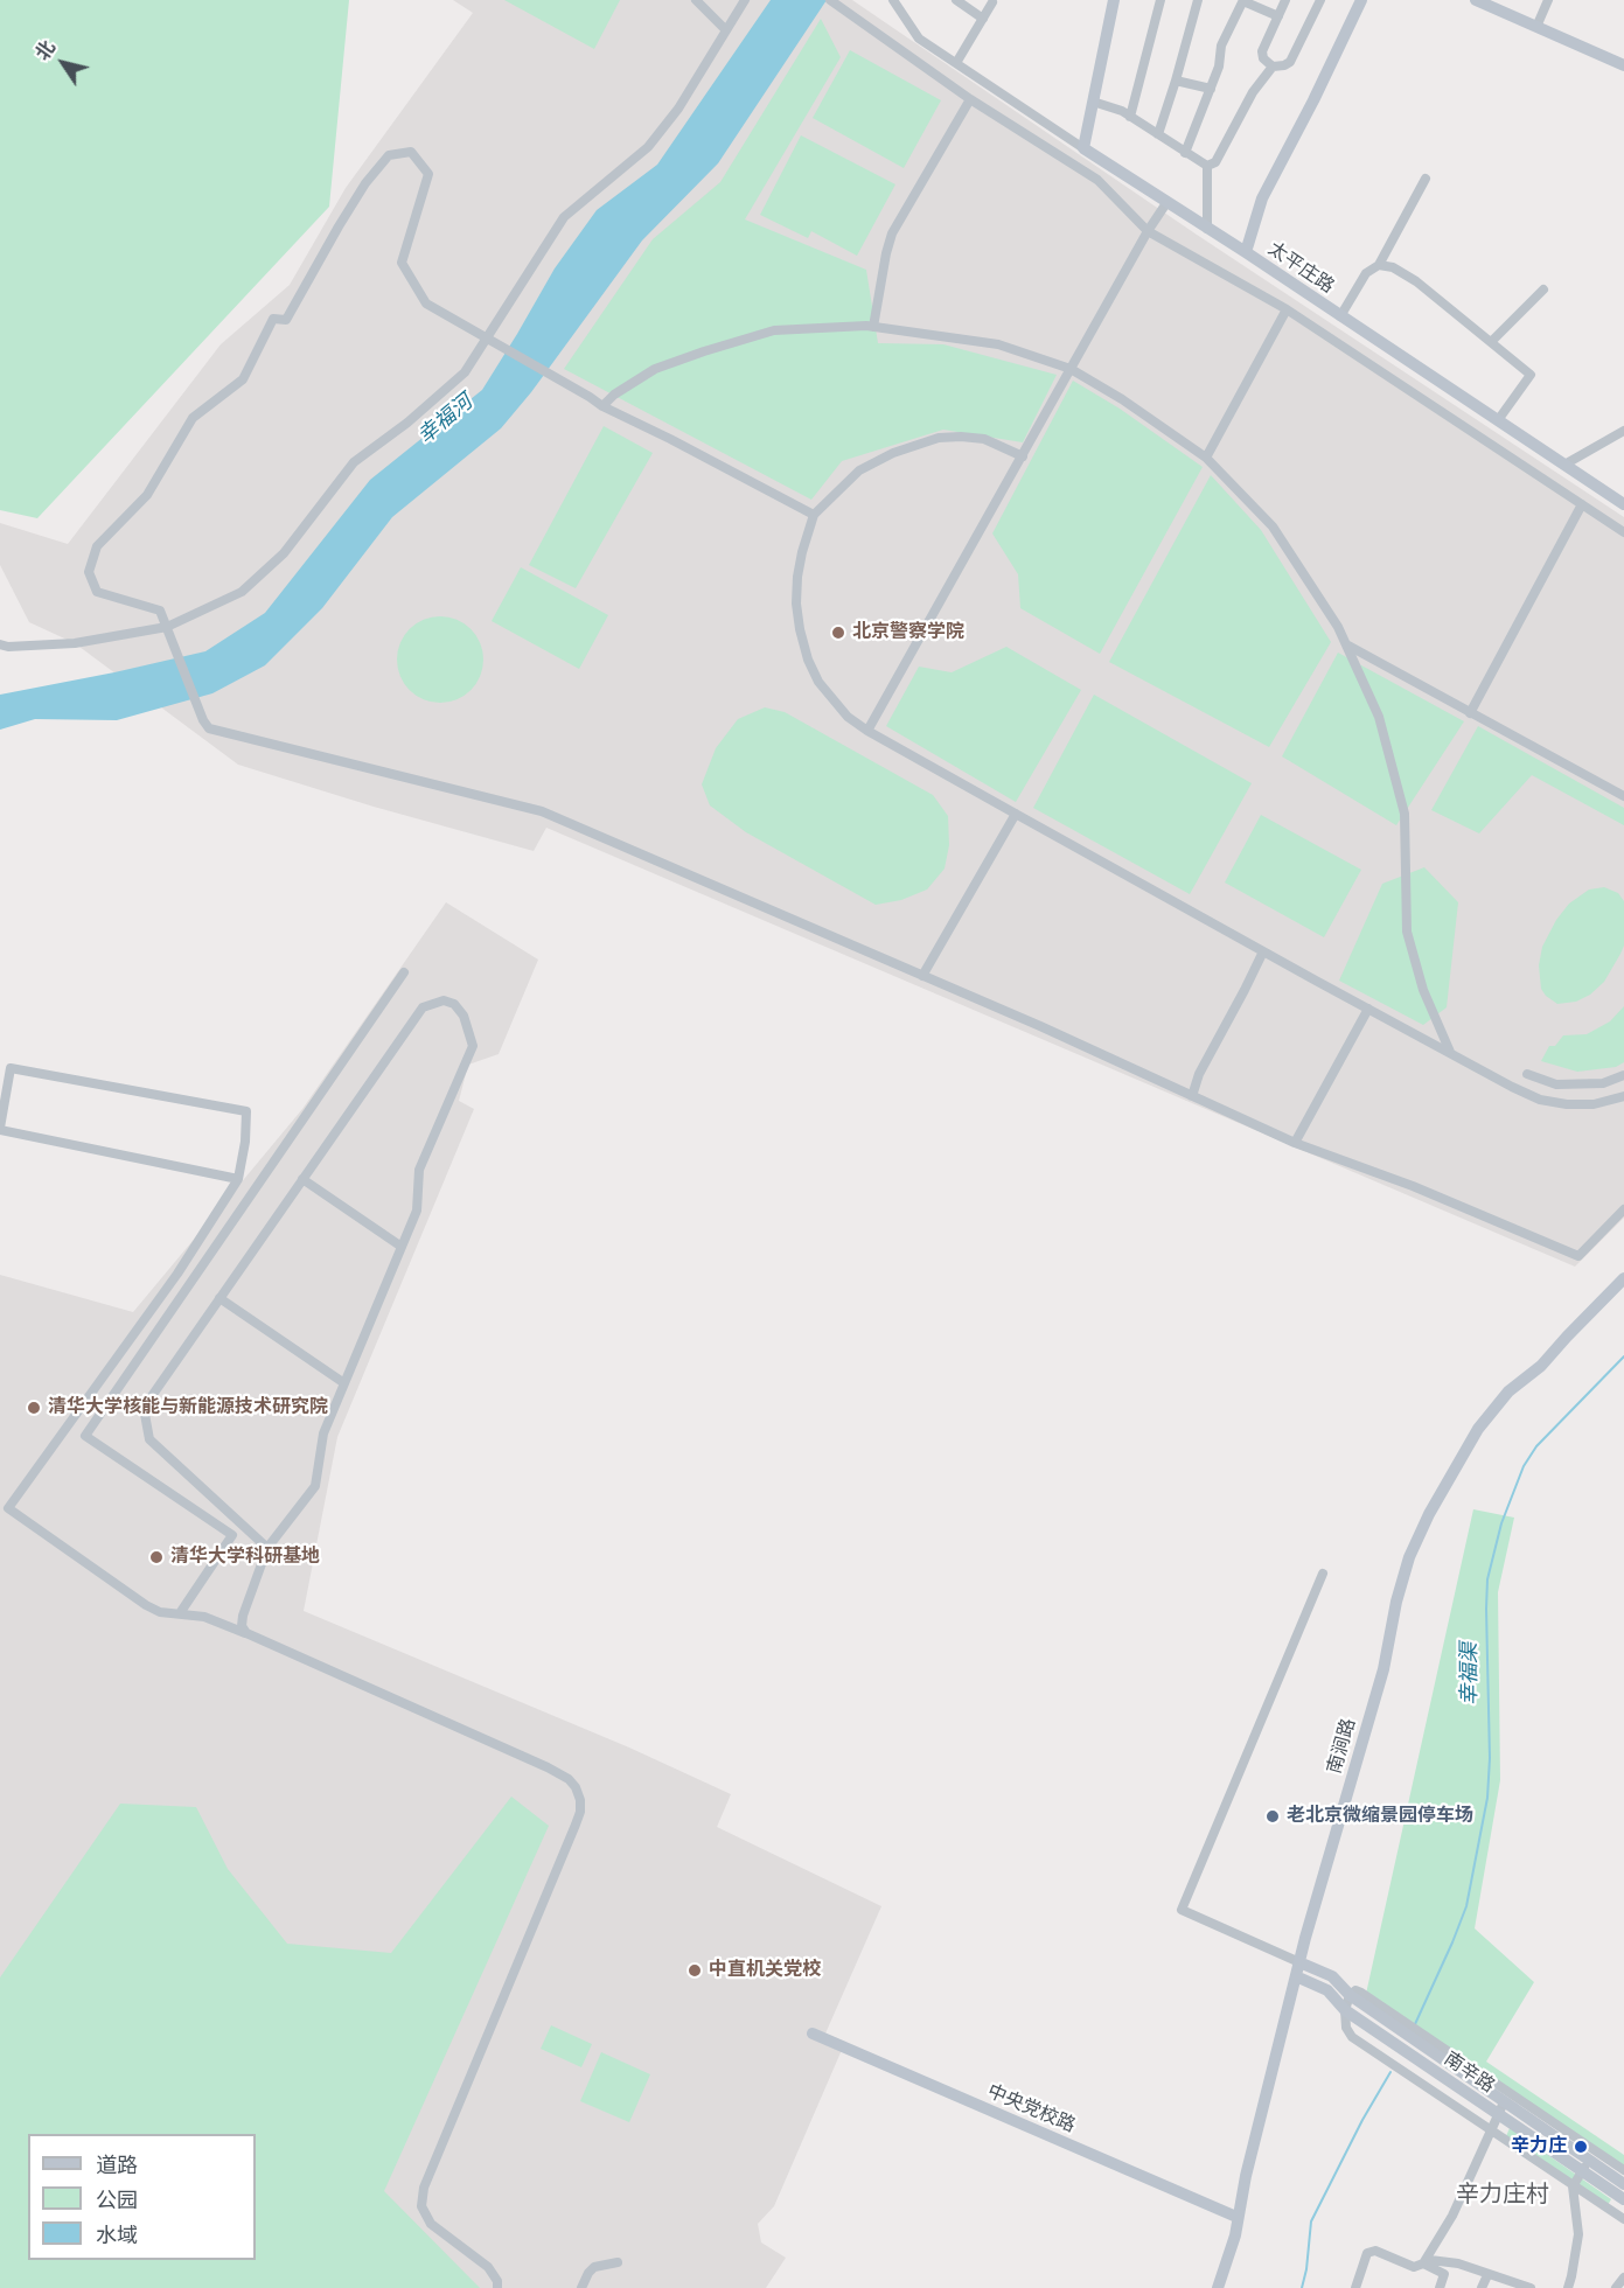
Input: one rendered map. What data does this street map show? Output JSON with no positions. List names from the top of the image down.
{
  "streets": {
    "main road": [
      "太平庄路",
      "南涧路",
      "南辛路",
      "中央党校路"
    ]
  },
  "crossings": [
    ["南涧路", "南辛路"],
    ["南涧路", "中央党校路"]
  ],
  "districts": ["辛力庄村"],
  "water": ["幸福河", "幸福渠"],
  "places": [
    "北京警察学院",
    "清华大学核能与新能源技术研究院",
    "清华大学科研基地",
    "老北京微缩景园停车场",
    "中直机关党校",
    "辛力庄"
  ],
  "legend": ["道路", "公园", "水域"],
  "north": "top left"
}
